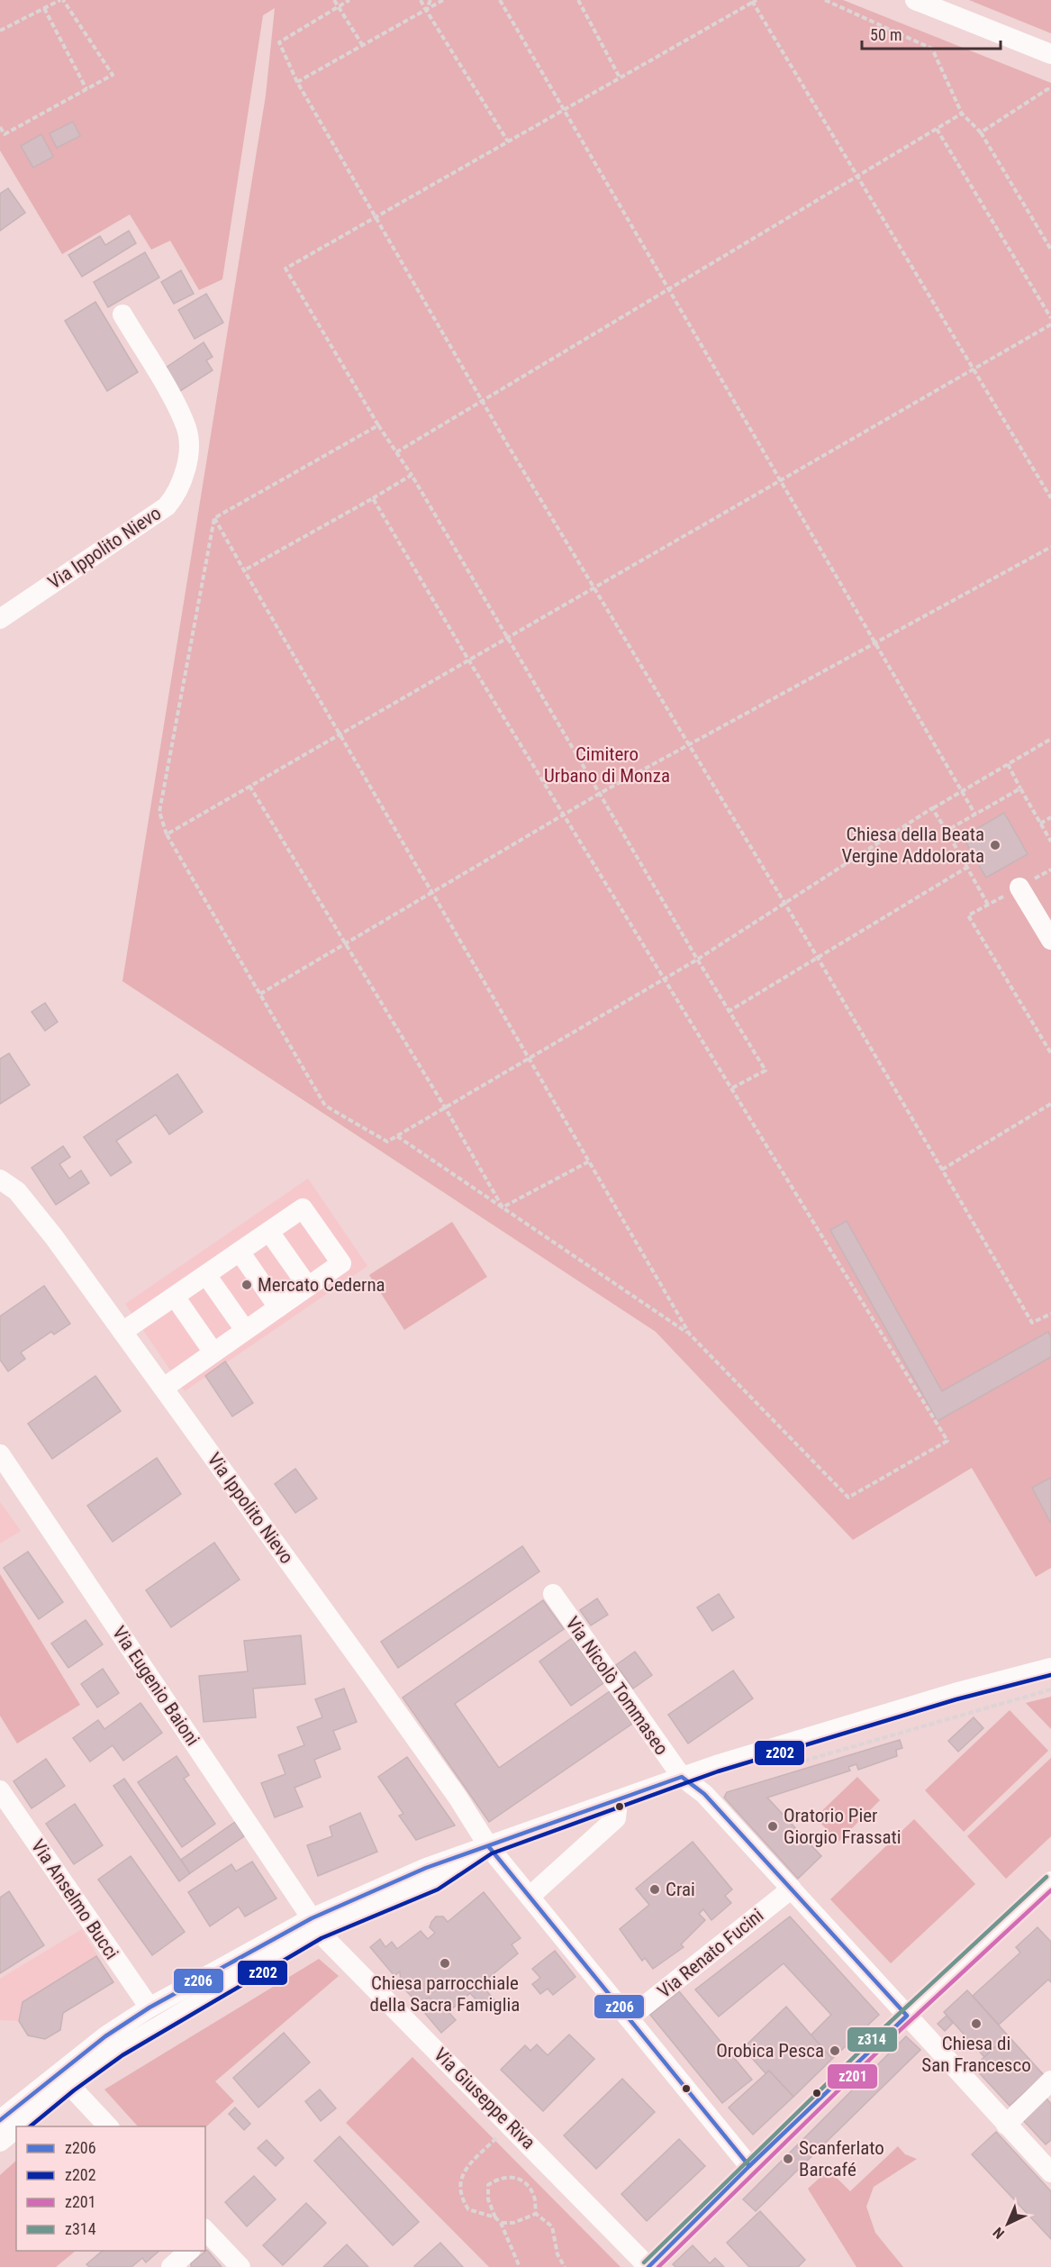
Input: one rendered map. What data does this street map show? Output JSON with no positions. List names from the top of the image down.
{
  "streets": {
    "street": [
      "Via Ippolito Nievo",
      "Via Eugenio Baioni",
      "Via Nicolò Tommaseo",
      "Via Anselmo Bucci",
      "Via Renato Fucini",
      "Via Giuseppe Riva"
    ]
  },
  "crossings": [
    ["Via Ippolito Nievo", "Via Renato Fucini"],
    ["Via Eugenio Baioni", "Via Giuseppe Riva"],
    ["Via Nicolò Tommaseo", "Via Renato Fucini"]
  ],
  "parks": ["Cimitero Urbano di Monza"],
  "places": [
    "Chiesa della Beata Vergine Addolorata",
    "Mercato Cederna",
    "Oratorio Pier Giorgio Frassati",
    "Crai",
    "Chiesa parrocchiale della Sacra Famiglia",
    "Chiesa di San Francesco",
    "Orobica Pesca",
    "Scanferlato Barcafé"
  ],
  "lines": [
    "transit line z202",
    "transit line z206",
    "transit line z314",
    "transit line z201"
  ],
  "legend": [
    "z206",
    "z202",
    "z201",
    "z314"
  ],
  "scale_bar": "50 m",
  "north": "bottom left"
}
